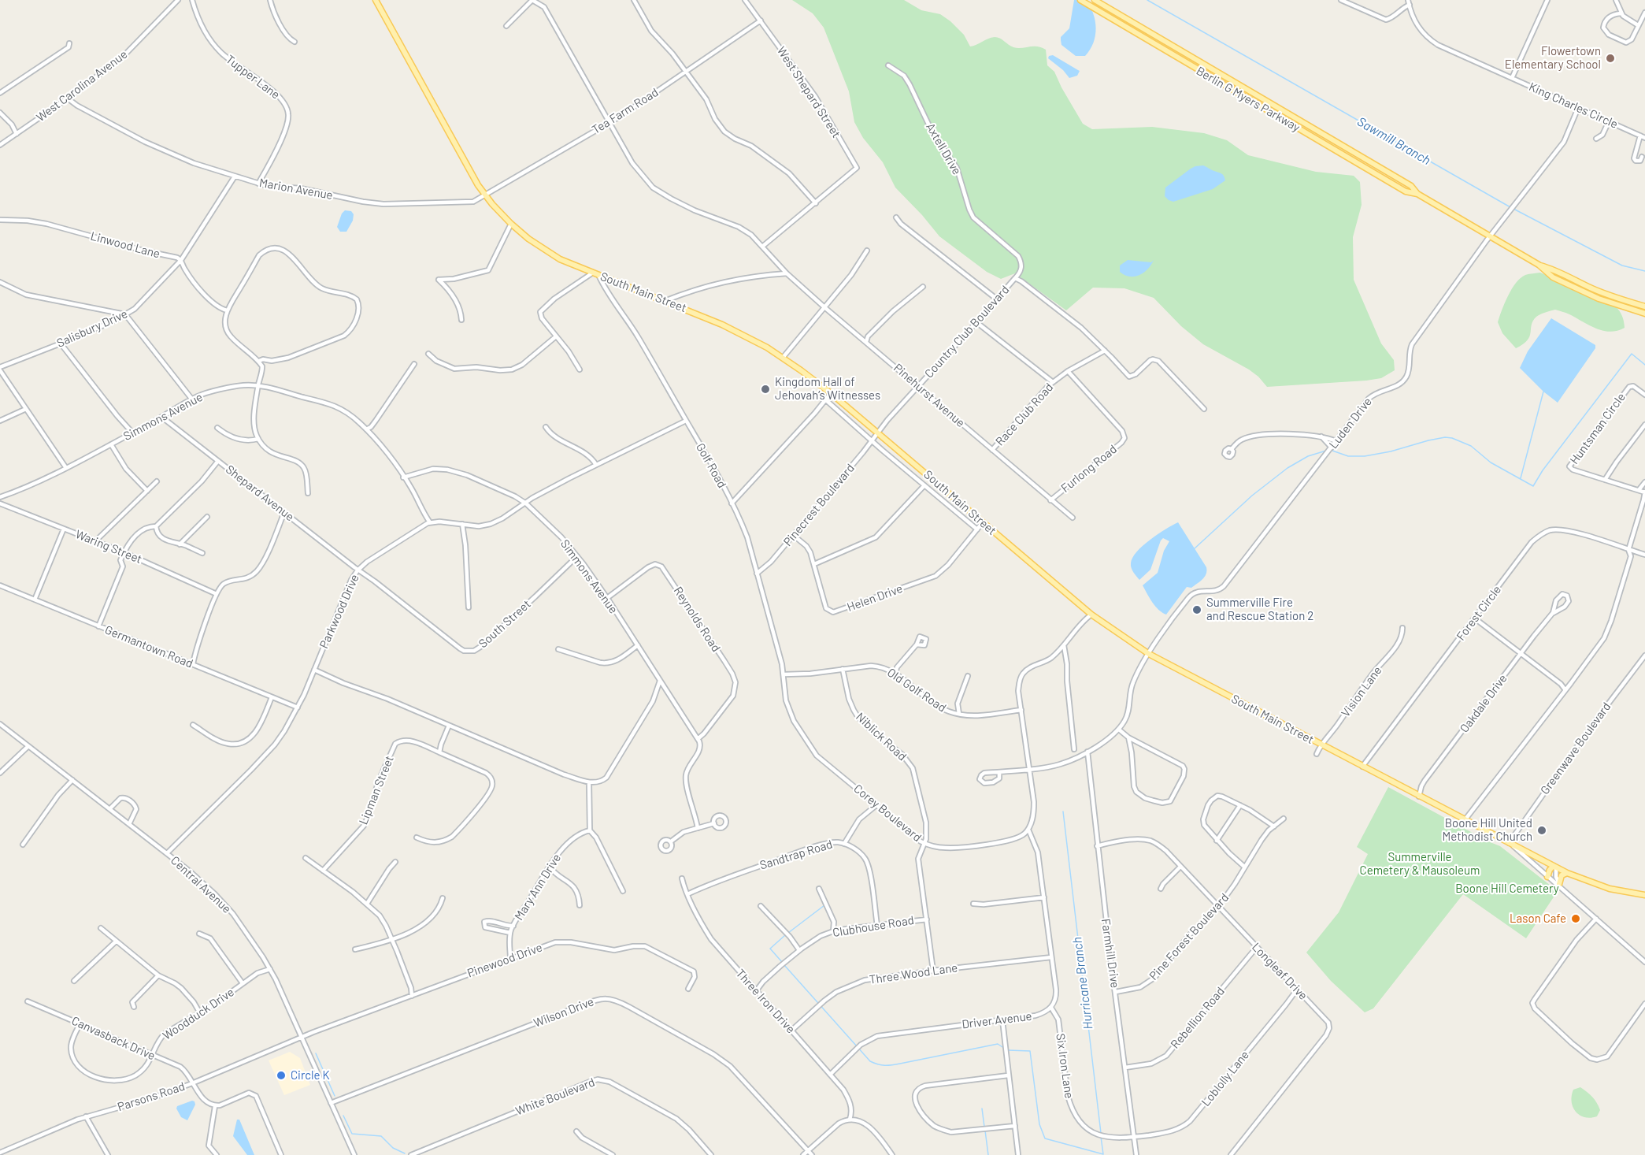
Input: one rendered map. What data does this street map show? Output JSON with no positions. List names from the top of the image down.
{
  "streets": {
    "main road": ["Berlin G Myers Parkway", "South Main Street"],
    "street": [
      "Tupper Lane",
      "West Carolina Avenue",
      "West Shepard Street",
      "King Charles Circle",
      "Tea Farm Road",
      "Axtell Drive",
      "Marion Avenue",
      "Linwood Lane",
      "Salisbury Drive",
      "Country Club Boulevard",
      "Pinehurst Avenue",
      "Race Club Road",
      "Simmons Avenue",
      "Luden Drive",
      "Huntsman Circle",
      "Golf Road",
      "Furlong Road",
      "Shepard Avenue",
      "Pinecrest Boulevard",
      "Waring Street",
      "Helen Drive",
      "Parkwood Drive",
      "Forest Circle",
      "Reynolds Road",
      "South Street",
      "Germantown Road",
      "Old Golf Road",
      "Vision Lane",
      "Oakdale Drive",
      "Niblick Road",
      "Greenwave Boulevard",
      "Lipman Street",
      "Corey Boulevard",
      "Sandtrap Road",
      "Central Avenue",
      "Mary Ann Drive",
      "Clubhouse Road",
      "Pine Forest Boulevard",
      "Farmhill Drive",
      "Pinewood Drive",
      "Longleaf Drive",
      "Three Wood Lane",
      "Three Iron Drive",
      "Wilson Drive",
      "Woodduck Drive",
      "Rebellion Road",
      "Driver Avenue",
      "Canvasback Drive",
      "Six Iron Lane",
      "Loblolly Lane",
      "Parsons Road",
      "White Boulevard"
    ]
  },
  "crossings": [
    ["Tupper Lane", "Marion Avenue"],
    ["West Carolina Avenue", "Marion Avenue"],
    ["West Shepard Street", "Tea Farm Road"],
    ["Berlin G Myers Parkway", "Luden Drive"],
    ["King Charles Circle", "Luden Drive"],
    ["Tea Farm Road", "Marion Avenue"],
    ["Tea Farm Road", "South Main Street"],
    ["Tea Farm Road", "Pinehurst Avenue"],
    ["Axtell Drive", "Country Club Boulevard"],
    ["Marion Avenue", "South Main Street"],
    ["Marion Avenue", "Salisbury Drive"],
    ["Linwood Lane", "Salisbury Drive"],
    ["South Main Street", "Country Club Boulevard"],
    ["South Main Street", "Luden Drive"],
    ["South Main Street", "Golf Road"],
    ["South Main Street", "Pinecrest Boulevard"],
    ["South Main Street", "Helen Drive"],
    ["South Main Street", "Forest Circle"],
    ["South Main Street", "Vision Lane"],
    ["South Main Street", "Oakdale Drive"],
    ["South Main Street", "Greenwave Boulevard"],
    ["Country Club Boulevard", "Pinehurst Avenue"],
    ["Country Club Boulevard", "Race Club Road"],
    ["Country Club Boulevard", "Pinecrest Boulevard"],
    ["Pinehurst Avenue", "Race Club Road"],
    ["Pinehurst Avenue", "Furlong Road"],
    ["Race Club Road", "Furlong Road"],
    ["Simmons Avenue", "Shepard Avenue"],
    ["Simmons Avenue", "Reynolds Road"],
    ["Simmons Avenue", "South Street"],
    ["Golf Road", "Pinecrest Boulevard"],
    ["Golf Road", "Old Golf Road"],
    ["Golf Road", "Corey Boulevard"],
    ["Shepard Avenue", "Parkwood Drive"],
    ["Shepard Avenue", "South Street"],
    ["Pinecrest Boulevard", "Helen Drive"],
    ["Parkwood Drive", "South Street"],
    ["Parkwood Drive", "Germantown Road"],
    ["Parkwood Drive", "Central Avenue"],
    ["Old Golf Road", "Niblick Road"],
    ["Old Golf Road", "Corey Boulevard"],
    ["Niblick Road", "Corey Boulevard"],
    ["Niblick Road", "Clubhouse Road"],
    ["Niblick Road", "Three Wood Lane"],
    ["Sandtrap Road", "Clubhouse Road"],
    ["Sandtrap Road", "Three Iron Drive"],
    ["Central Avenue", "Pinewood Drive"],
    ["Central Avenue", "Wilson Drive"],
    ["Central Avenue", "Woodduck Drive"],
    ["Central Avenue", "Parsons Road"],
    ["Mary Ann Drive", "Pinewood Drive"],
    ["Clubhouse Road", "Three Iron Drive"],
    ["Pine Forest Boulevard", "Farmhill Drive"],
    ["Pine Forest Boulevard", "Longleaf Drive"],
    ["Farmhill Drive", "Longleaf Drive"],
    ["Farmhill Drive", "Rebellion Road"],
    ["Farmhill Drive", "Six Iron Lane"],
    ["Farmhill Drive", "Loblolly Lane"],
    ["Pinewood Drive", "Parsons Road"],
    ["Longleaf Drive", "Rebellion Road"],
    ["Longleaf Drive", "Loblolly Lane"],
    ["Three Wood Lane", "Three Iron Drive"],
    ["Three Iron Drive", "Driver Avenue"],
    ["Woodduck Drive", "Canvasback Drive"],
    ["Driver Avenue", "Six Iron Lane"],
    ["Canvasback Drive", "Parsons Road"],
    ["Six Iron Lane", "Loblolly Lane"]
  ],
  "water": ["Sawmill Branch", "Hurricane Branch"],
  "parks": ["Summerville Cemetery & Mausoleum", "Boone Hill Cemetery"],
  "places": [
    "Flowertown Elementary School",
    "Kingdom Hall of Jehovah’s Witnesses",
    "Summerville Fire and Rescue Station 2",
    "Boone Hill United Methodist Church",
    "Lason Cafe",
    "Circle K"
  ]
}
